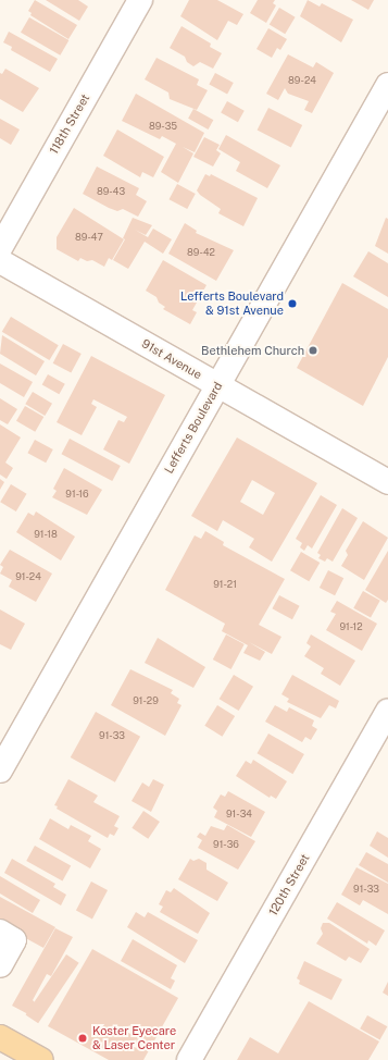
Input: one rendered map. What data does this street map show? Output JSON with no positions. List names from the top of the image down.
{
  "streets": {
    "street": [
      "118th Street",
      "91st Avenue",
      "Lefferts Boulevard",
      "120th Street"
    ]
  },
  "crossings": [
    ["91st Avenue", "Lefferts Boulevard"]
  ],
  "places": ["Lefferts Boulevard & 91st Avenue", "Bethlehem Church", "Koster Eyecare & Laser Center"],
  "house_numbers": [
    "89-24",
    "89-35",
    "89-43",
    "89-47",
    "89-42",
    "91-16",
    "91-18",
    "91-24",
    "91-21",
    "91-12",
    "91-29",
    "91-33",
    "91-34",
    "91-36",
    "91-33"
  ]
}
